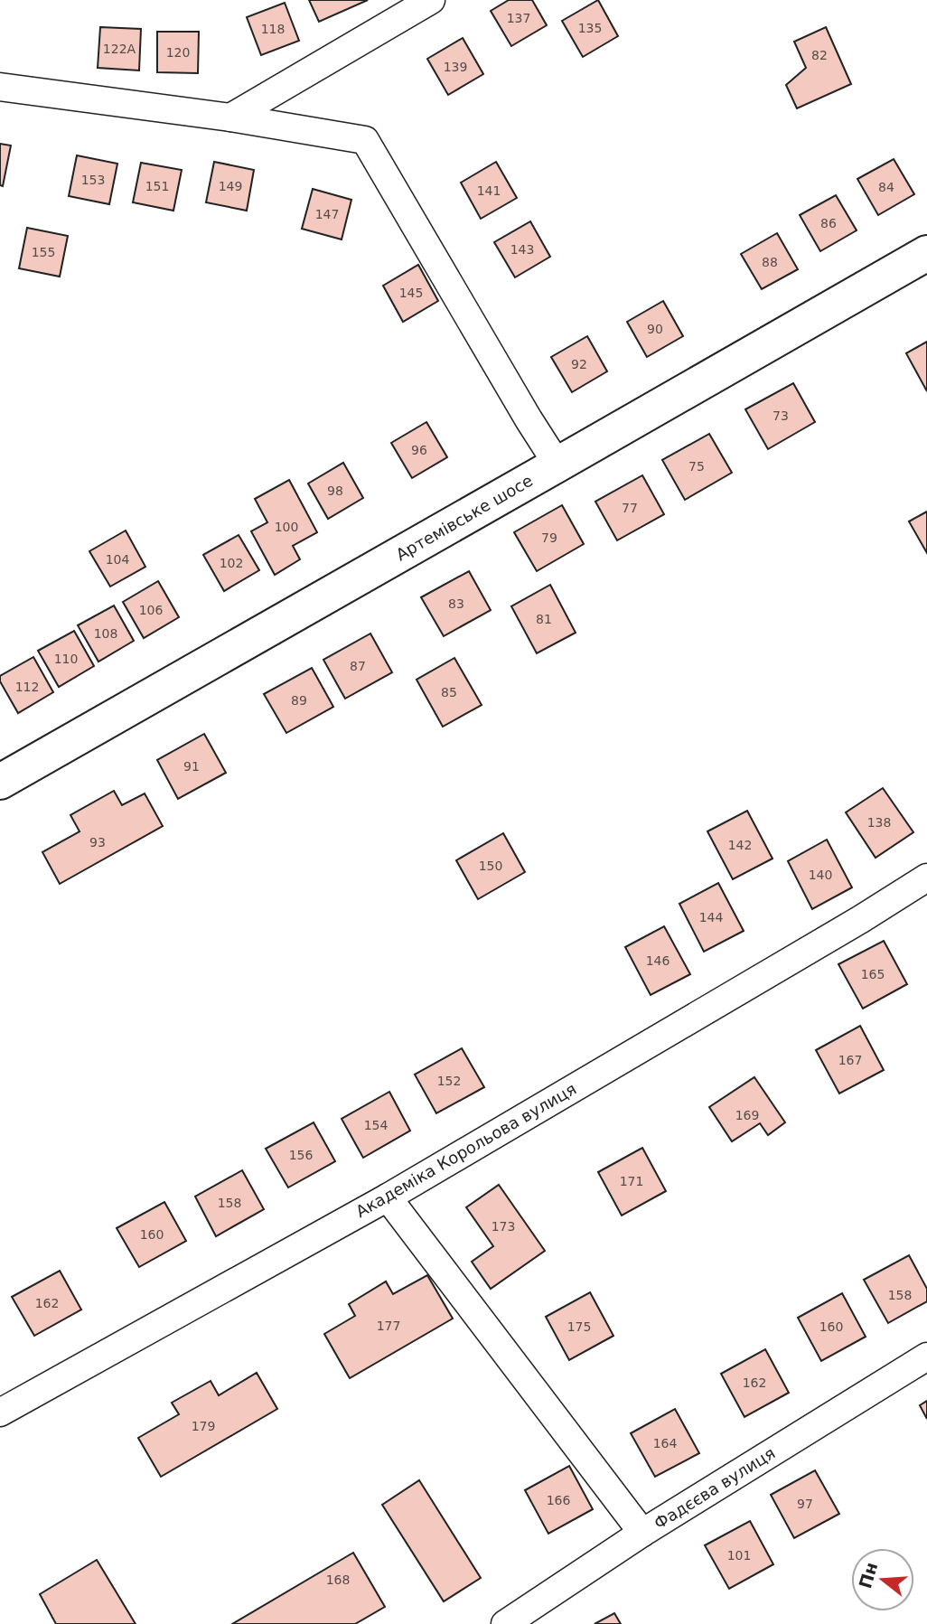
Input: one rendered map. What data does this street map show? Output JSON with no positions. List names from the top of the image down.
{
  "streets": {
    "main road": ["Артемівське шосе"],
    "street": ["Академіка Корольова вулиця", "Фадєєва вулиця"]
  },
  "house_numbers": [
    "137",
    "135",
    "118",
    "122А",
    "120",
    "82",
    "139",
    "153",
    "151",
    "149",
    "84",
    "141",
    "147",
    "86",
    "143",
    "155",
    "88",
    "145",
    "90",
    "92",
    "73",
    "96",
    "75",
    "98",
    "77",
    "100",
    "79",
    "104",
    "102",
    "83",
    "106",
    "81",
    "108",
    "110",
    "87",
    "112",
    "85",
    "89",
    "91",
    "138",
    "93",
    "142",
    "150",
    "140",
    "144",
    "146",
    "165",
    "167",
    "152",
    "169",
    "154",
    "156",
    "171",
    "158",
    "173",
    "160",
    "158",
    "162",
    "177",
    "175",
    "160",
    "162",
    "179",
    "164",
    "166",
    "97",
    "101",
    "168"
  ],
  "north": "left"
}
